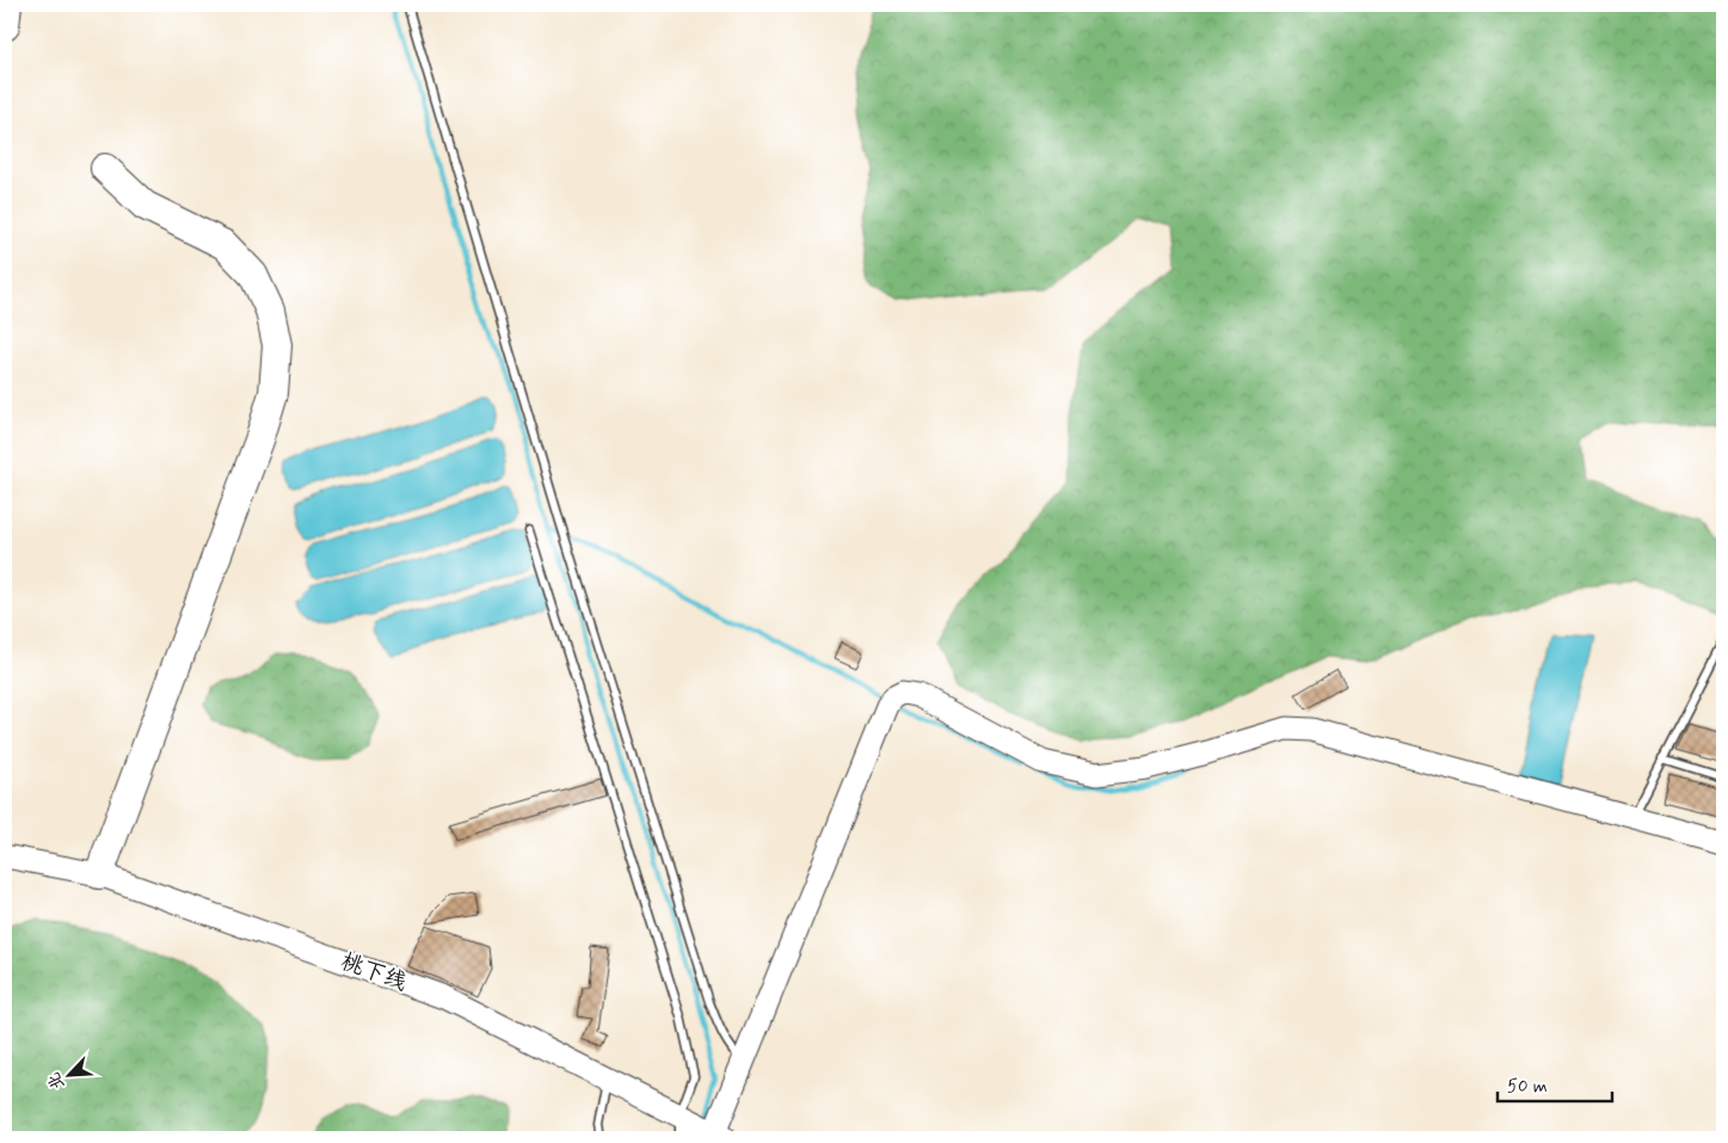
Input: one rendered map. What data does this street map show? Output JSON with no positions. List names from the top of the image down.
{
  "streets": {
    "street": ["桃下线"]
  },
  "scale_bar": "50 m",
  "north": "bottom left"
}
